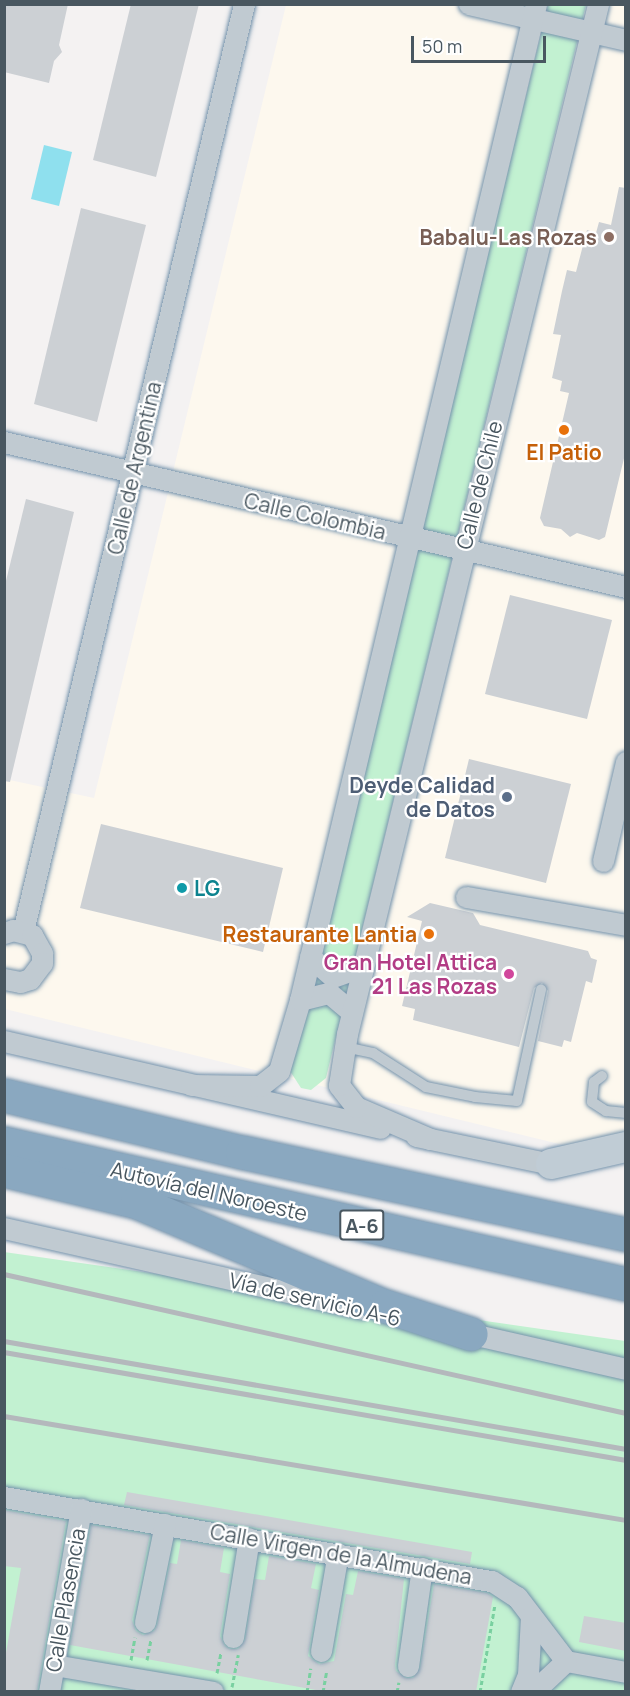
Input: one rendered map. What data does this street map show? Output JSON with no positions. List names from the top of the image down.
{
  "streets": {
    "highway": ["Autovía del Noroeste", "A-6"],
    "street": [
      "Calle de Argentina",
      "Calle de Chile",
      "Calle Colombia",
      "Vía de servicio A-6",
      "Calle Virgen de la Almudena",
      "Calle Plasencia"
    ]
  },
  "crossings": [
    ["Calle de Argentina", "Calle Colombia"],
    ["Calle de Chile", "Calle Colombia"],
    ["Calle Virgen de la Almudena", "Calle Plasencia"]
  ],
  "places": [
    "Babalu-Las Rozas",
    "El Patio",
    "Deyde Calidad de Datos",
    "LG",
    "Restaurante Lantia",
    "Gran Hotel Attica 21 Las Rozas"
  ],
  "scale_bar": "50 m"
}
